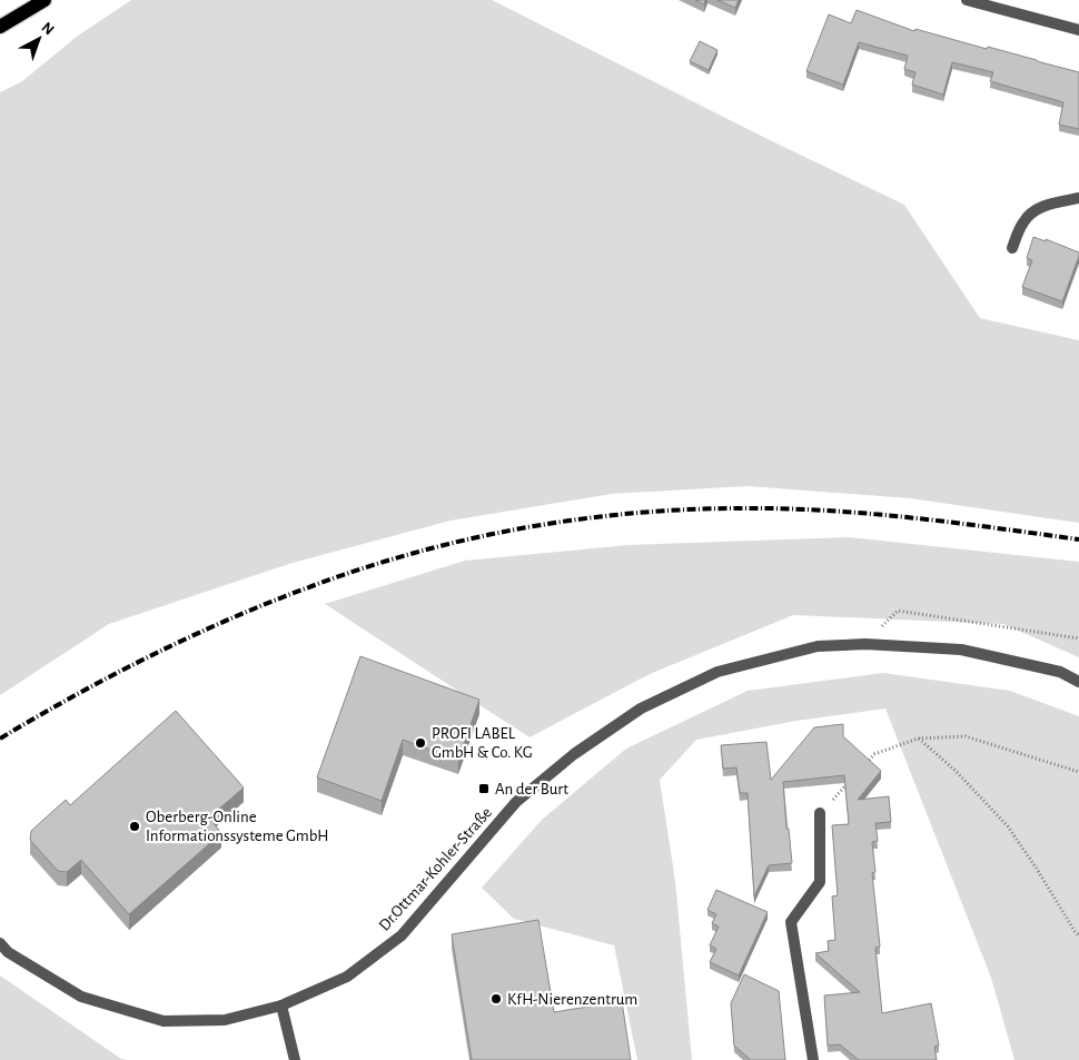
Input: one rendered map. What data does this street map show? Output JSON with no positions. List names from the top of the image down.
{
  "streets": {
    "street": ["Dr.Ottmar-Kohler-Straße"]
  },
  "places": {
    "other": ["PROFI LABEL GmbH & Co. KG", "Oberberg-Online Informationssysteme GmbH", "KfH-Nierenzentrum"],
    "transit": ["An der Burt"]
  },
  "north": "top right"
}
